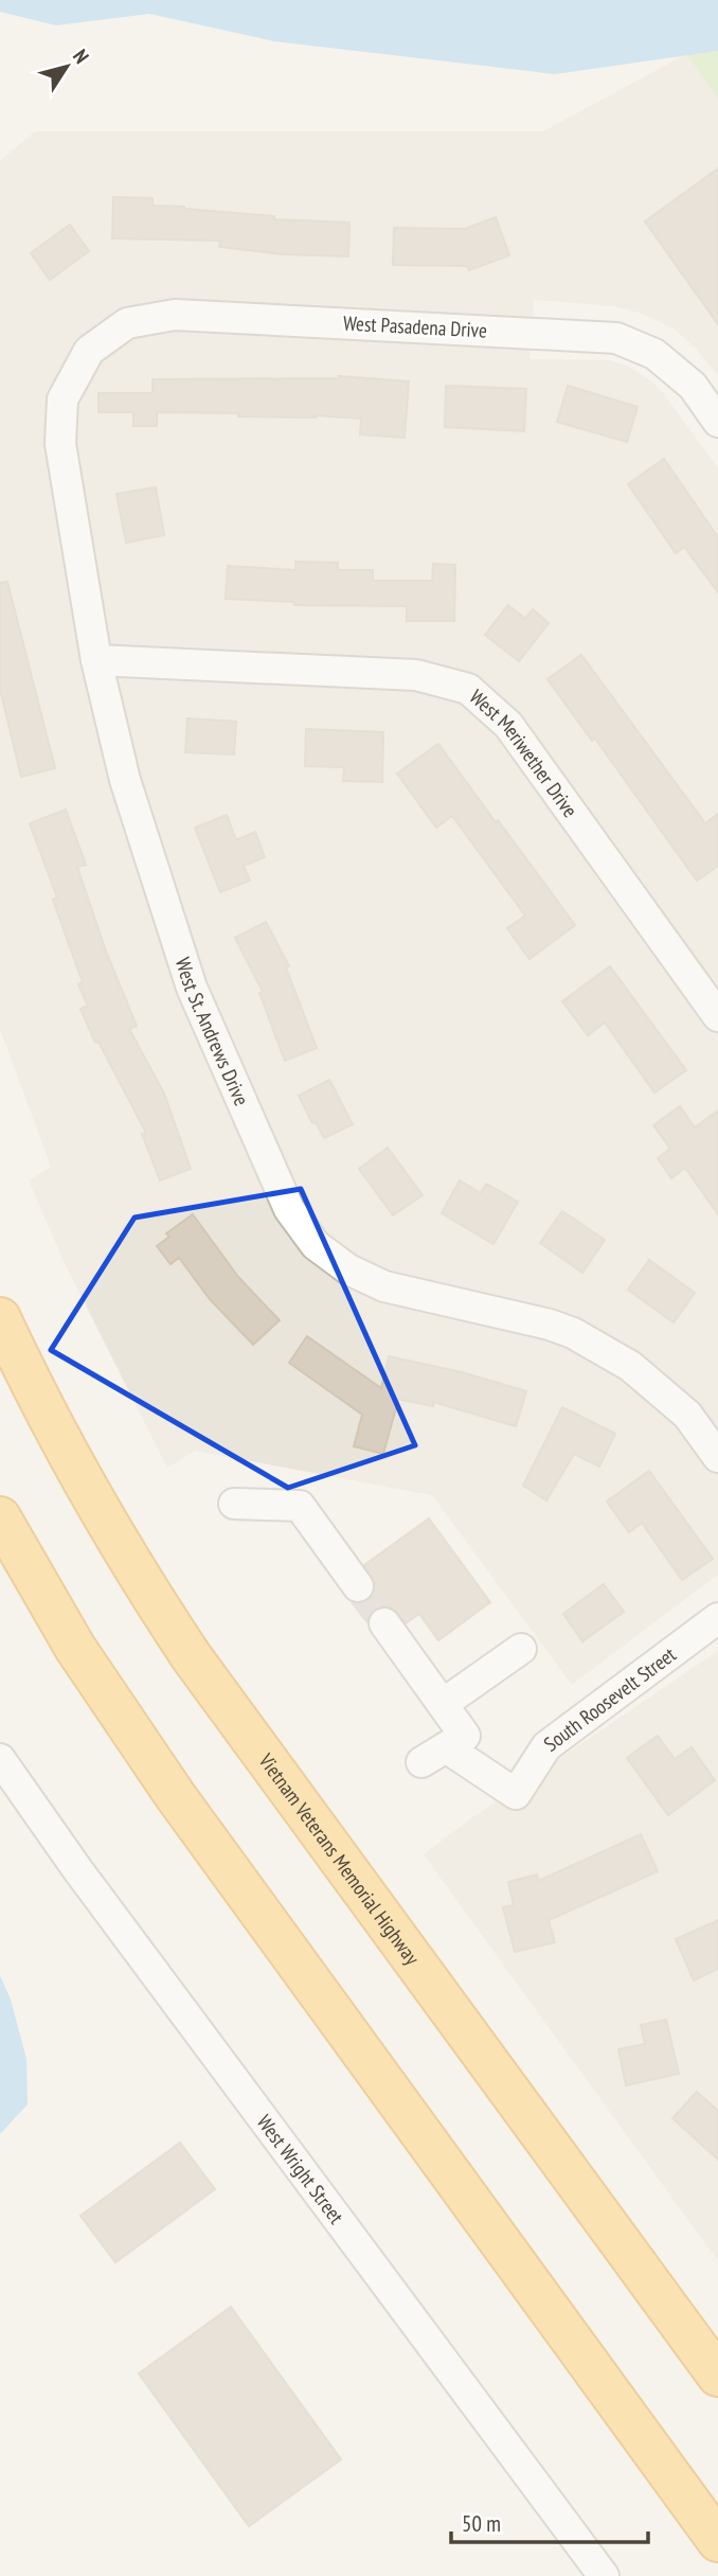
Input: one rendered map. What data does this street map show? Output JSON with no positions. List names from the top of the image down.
{
  "streets": {
    "highway": ["Vietnam Veterans Memorial Highway"],
    "street": [
      "West Pasadena Drive",
      "West Meriwether Drive",
      "West St. Andrews Drive",
      "South Roosevelt Street",
      "West Wright Street"
    ]
  },
  "crossings": [
    ["West Pasadena Drive", "West St. Andrews Drive"],
    ["West Meriwether Drive", "West St. Andrews Drive"]
  ],
  "scale_bar": "50 m",
  "north": "top right"
}
